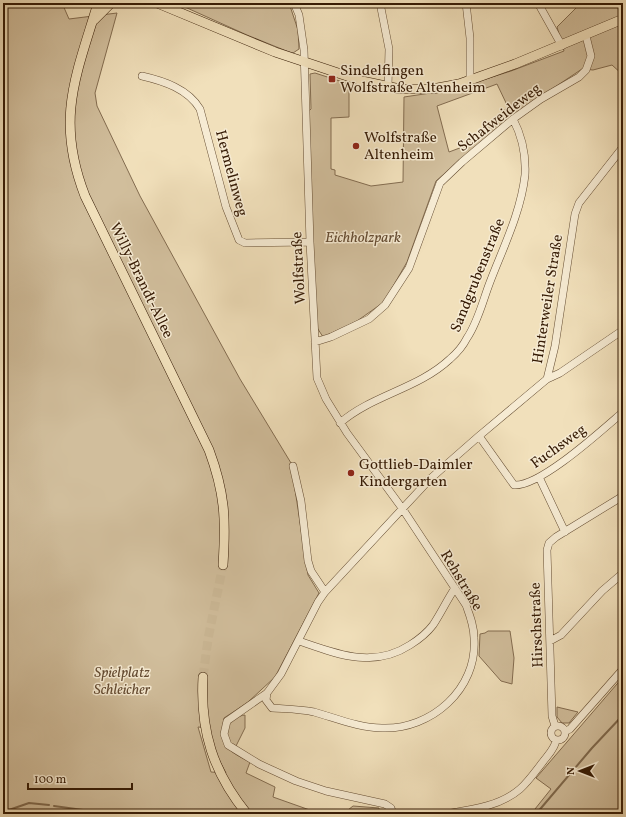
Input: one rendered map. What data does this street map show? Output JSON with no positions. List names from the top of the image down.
{
  "streets": {
    "main road": ["Willy-Brandt-Allee"],
    "street": [
      "Schafweideweg",
      "Hermelinweg",
      "Wolfstraße",
      "Sandgrubenstraße",
      "Hinterweiler Straße",
      "Fuchsweg",
      "Rehstraße",
      "Hirschstraße"
    ]
  },
  "crossings": [
    ["Schafweideweg", "Wolfstraße"],
    ["Schafweideweg", "Sandgrubenstraße"],
    ["Hermelinweg", "Wolfstraße"],
    ["Wolfstraße", "Sandgrubenstraße"],
    ["Wolfstraße", "Hinterweiler Straße"],
    ["Wolfstraße", "Rehstraße"],
    ["Hinterweiler Straße", "Fuchsweg"],
    ["Hinterweiler Straße", "Rehstraße"]
  ],
  "parks": ["Eichholzpark", "Spielplatz Schleicher"],
  "places": {
    "transit": ["Sindelfingen Wolfstraße Altenheim"],
    "other": ["Wolfstraße Altenheim", "Gottlieb-Daimler Kindergarten"]
  },
  "scale_bar": "100 m",
  "north": "left"
}
